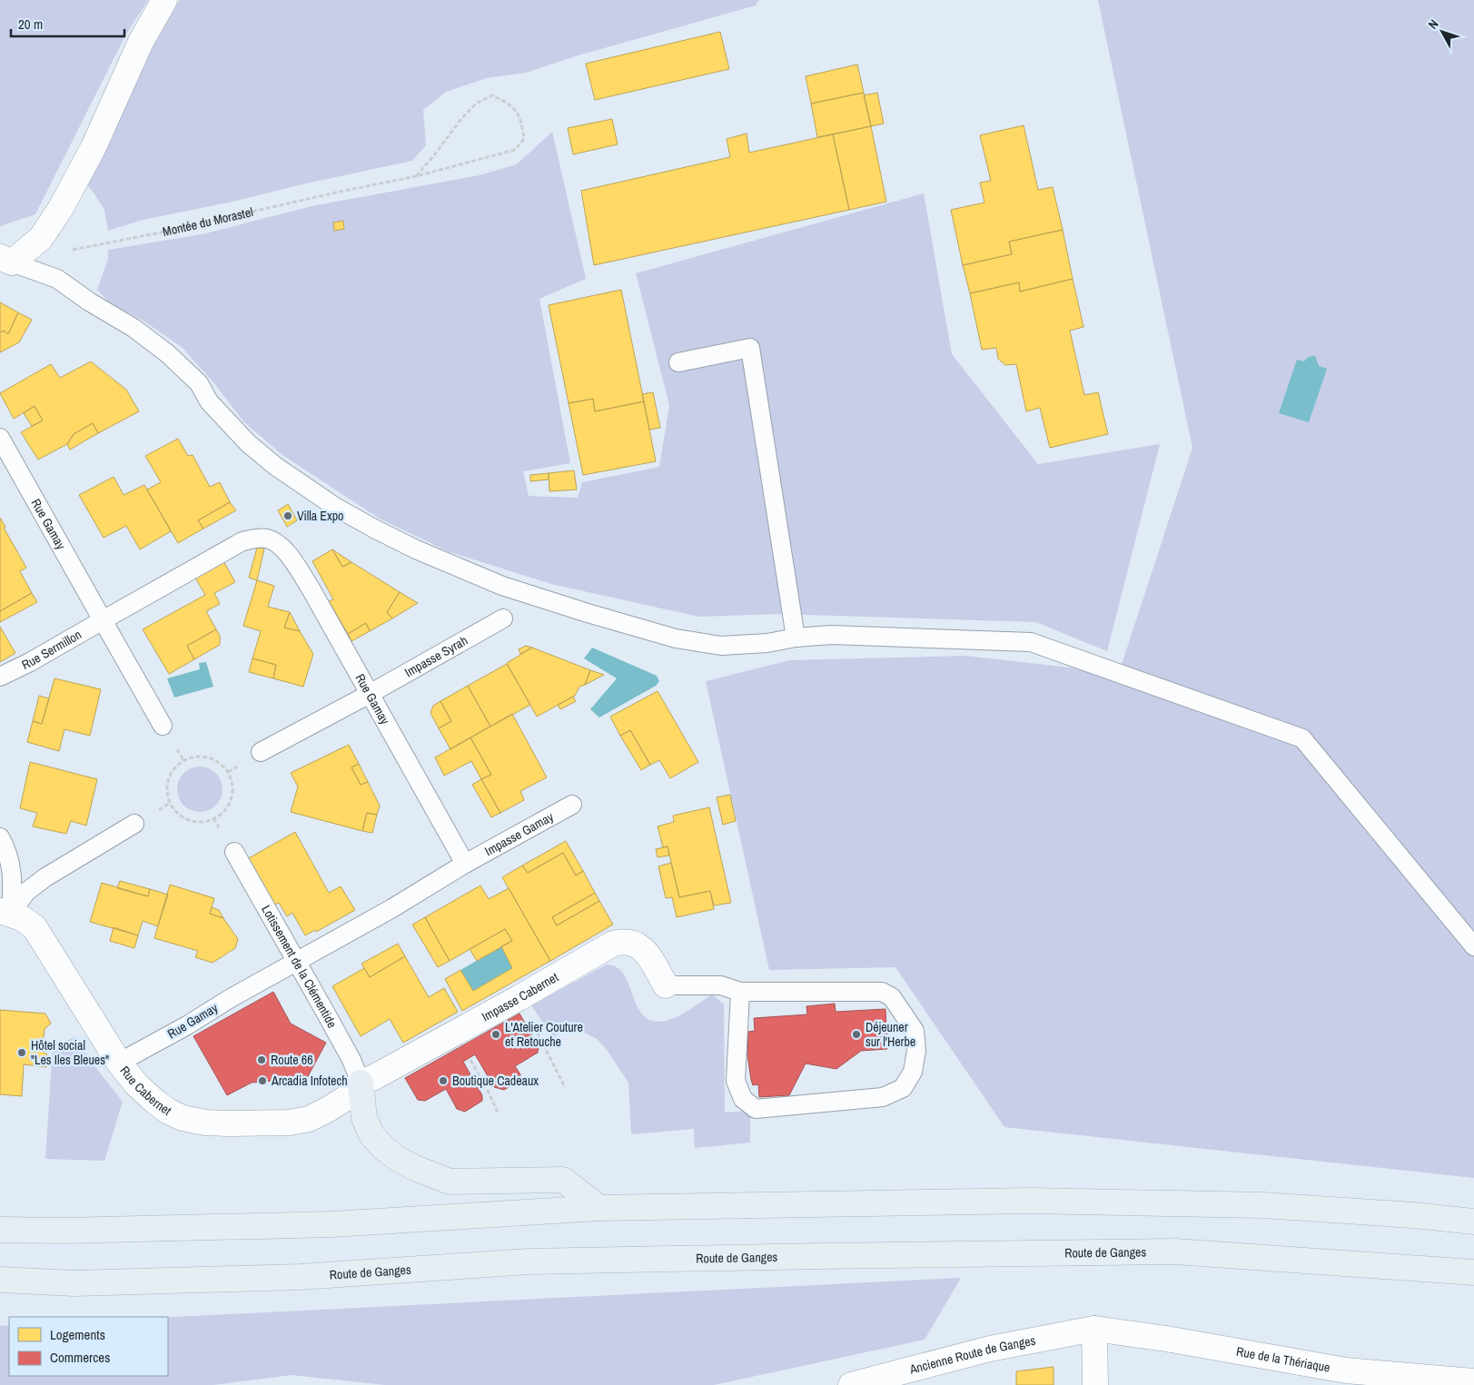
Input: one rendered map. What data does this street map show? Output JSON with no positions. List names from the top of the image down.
{
  "streets": {
    "main road": ["Route de Ganges"],
    "street": [
      "Impasse Cabernet",
      "Rue Cabernet",
      "Ancienne Route de Ganges",
      "Rue de la Thériaque"
    ],
    "lane": [
      "Rue Gamay",
      "Rue Sermillon",
      "Impasse Syrah",
      "Impasse Gamay",
      "Lotissement de la Clémentide"
    ],
    "path": ["Montée du Morastel"]
  },
  "crossings": [
    ["Rue Gamay", "Rue Sermillon"],
    ["Rue Gamay", "Impasse Syrah"],
    ["Rue Gamay", "Impasse Gamay"],
    ["Rue Gamay", "Lotissement de la Clémentide"],
    ["Rue Gamay", "Rue Cabernet"],
    ["Lotissement de la Clémentide", "Impasse Cabernet"],
    ["Lotissement de la Clémentide", "Rue Cabernet"],
    ["Impasse Cabernet", "Rue Cabernet"],
    ["Ancienne Route de Ganges", "Rue de la Thériaque"]
  ],
  "places": [
    "Villa Expo",
    "L'Atelier Couture et Retouche",
    "Déjeuner sur l'Herbe",
    "Hôtel social \"Les Iles Bleues\"",
    "Route 66",
    "Arcadia Infotech",
    "Boutique Cadeaux"
  ],
  "legend": ["Logements", "Commerces"],
  "scale_bar": "20 m",
  "north": "top left"
}
